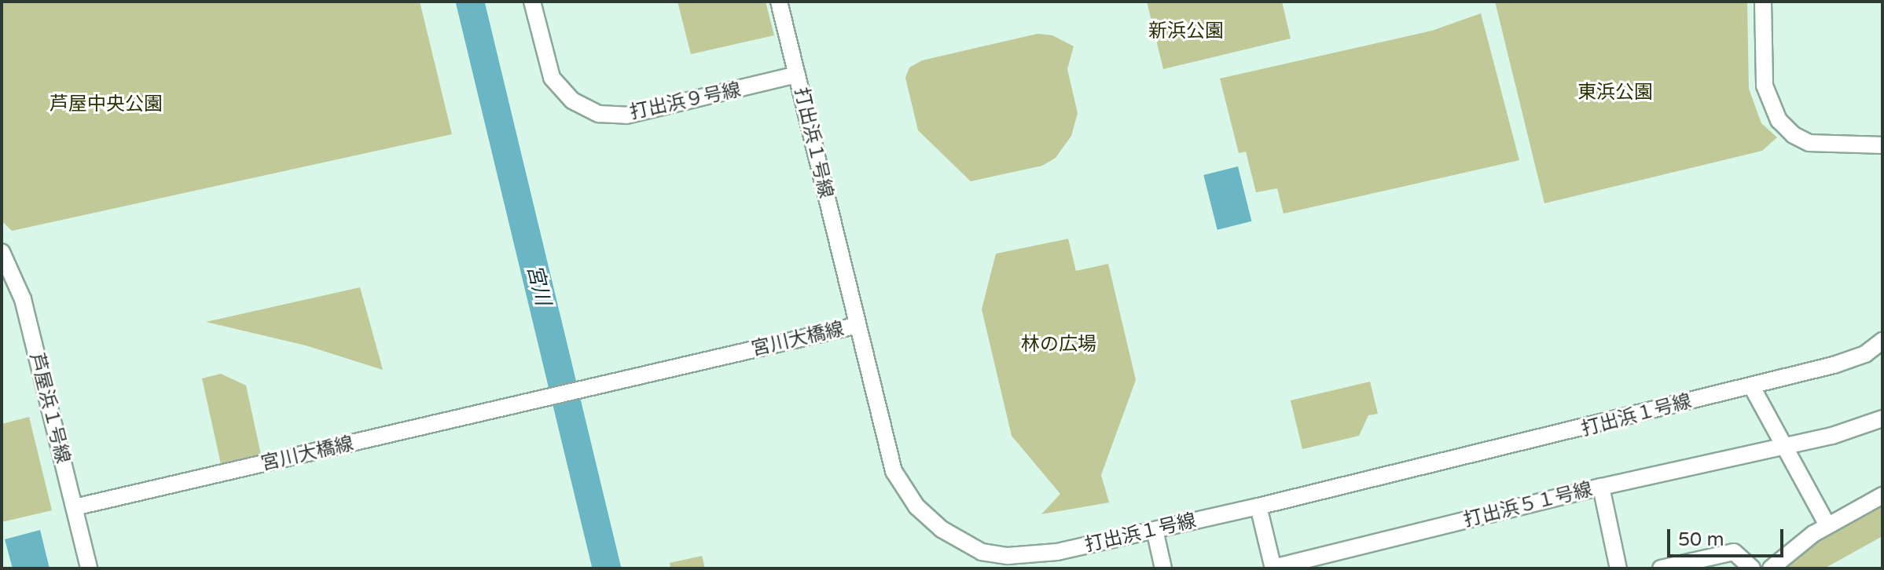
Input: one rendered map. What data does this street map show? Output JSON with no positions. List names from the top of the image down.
{
  "streets": {
    "street": [
      "打出浜９号線",
      "打出浜１号線",
      "宮川大橋線",
      "芦屋浜１号線",
      "打出浜５１号線"
    ]
  },
  "crossings": [
    ["打出浜９号線", "打出浜１号線"],
    ["打出浜１号線", "宮川大橋線"],
    ["宮川大橋線", "芦屋浜１号線"]
  ],
  "water": ["宮川"],
  "parks": [
    "新浜公園",
    "東浜公園",
    "芦屋中央公園",
    "林の広場"
  ],
  "scale_bar": "50 m"
}
